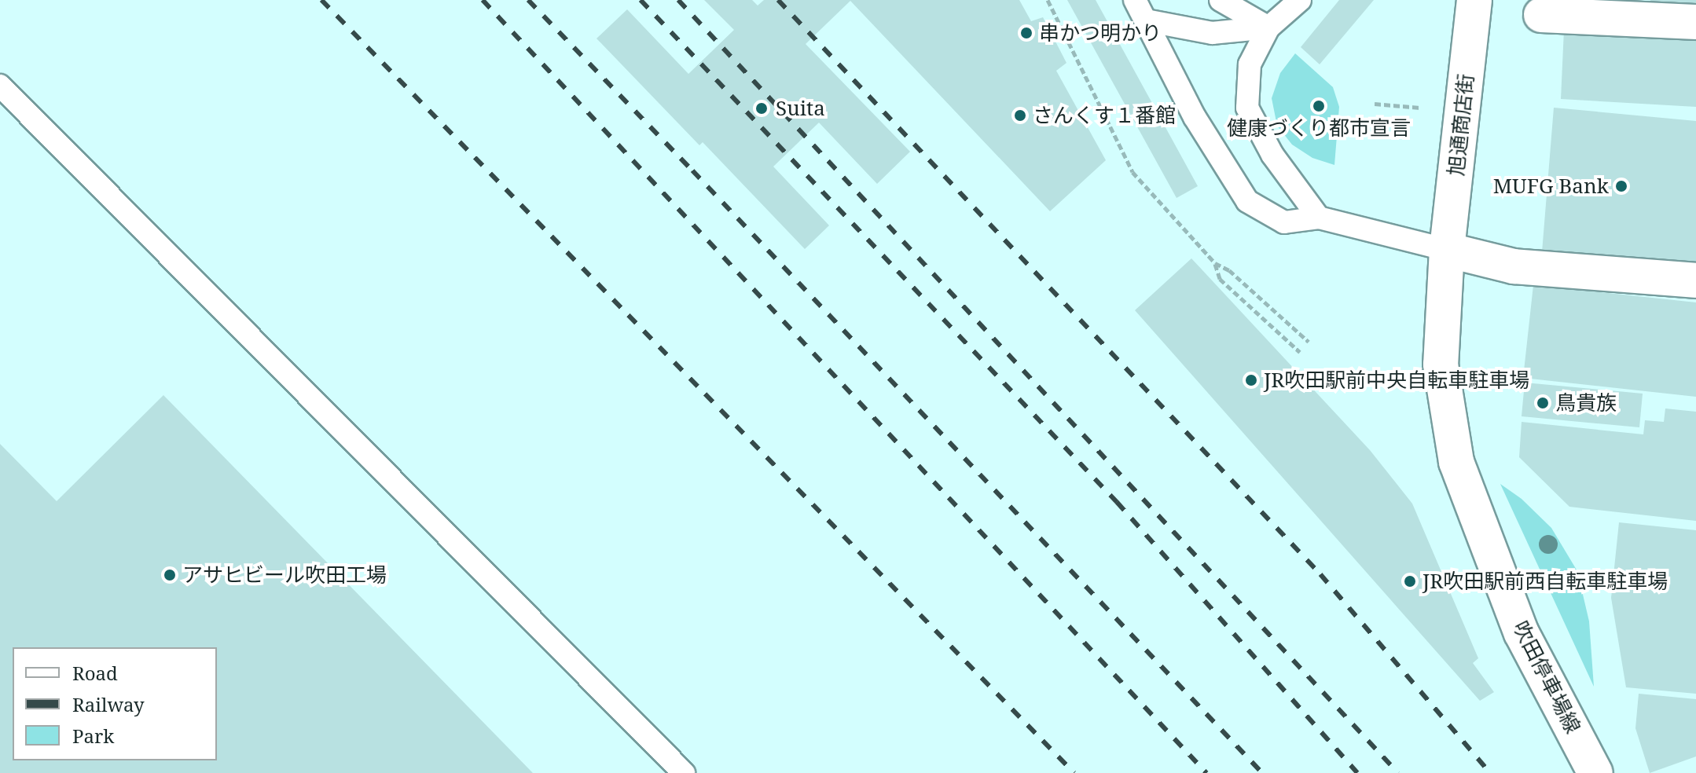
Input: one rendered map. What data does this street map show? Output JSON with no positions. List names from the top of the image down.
{
  "streets": {
    "street": ["旭通商店街", "吹田停車場線"]
  },
  "crossings": [
    ["旭通商店街", "吹田停車場線"]
  ],
  "places": [
    "串かつ明かり",
    "健康づくり都市宣言",
    "Suita",
    "さんくす１番館",
    "MUFG Bank",
    "JR吹田駅前中央自転車駐車場",
    "鳥貴族",
    "アサヒビール吹田工場",
    "JR吹田駅前西自転車駐車場"
  ],
  "legend": ["Road", "Railway", "Park"]
}
